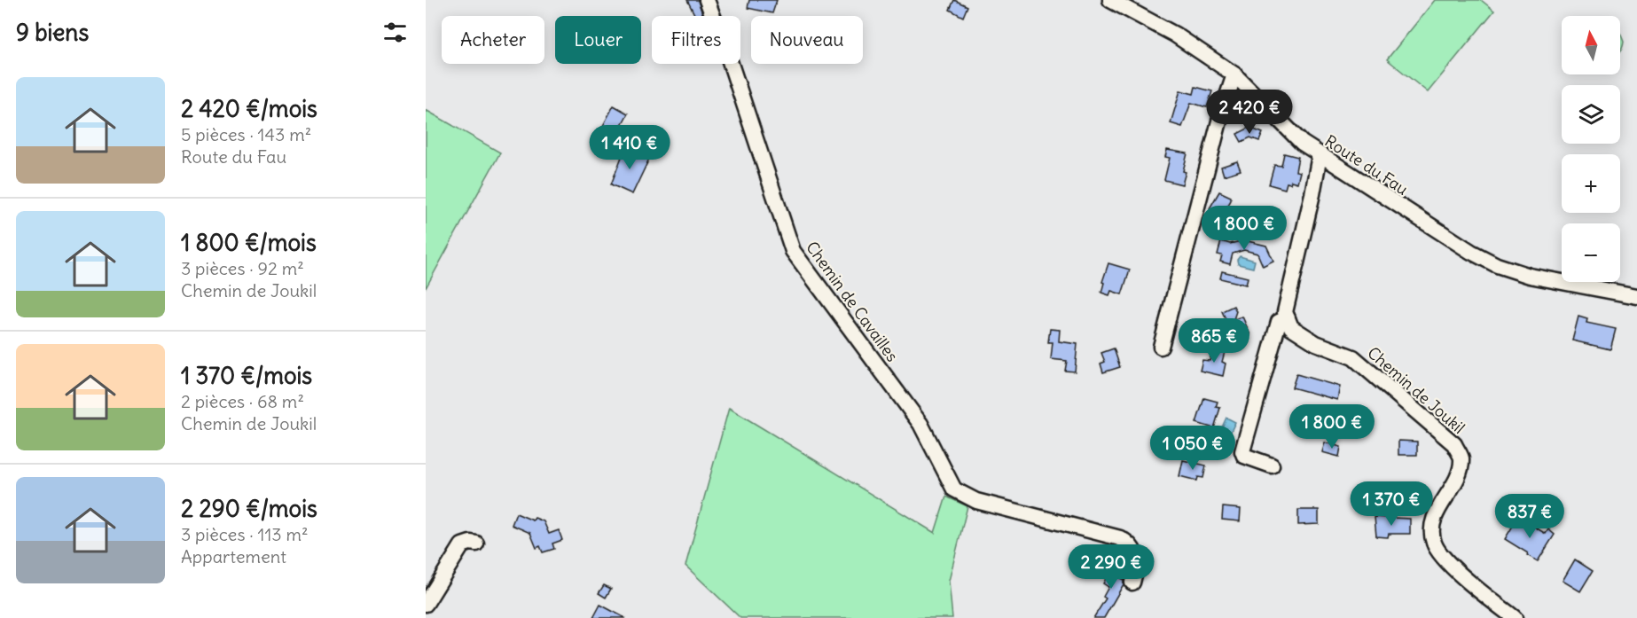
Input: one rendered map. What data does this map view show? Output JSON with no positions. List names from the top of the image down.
{
  "streets": {
    "street": ["Route du Fau", "Chemin de Cavailles", "Chemin de Joukil"]
  },
  "north": "top",
  "page": {
    "heading": "9 biens",
    "map_buttons": ["+", "−"],
    "chip": [
      "Acheter",
      "Louer",
      "Filtres",
      "Nouveau"
    ],
    "list": [
      {
        "name": "2 420 €/mois",
        "note": "5 pièces · 143 m² · Route du Fau"
      },
      {
        "name": "1 800 €/mois",
        "note": "3 pièces · 92 m² · Chemin de Joukil"
      },
      {
        "name": "1 370 €/mois",
        "note": "2 pièces · 68 m² · Chemin de Joukil"
      },
      {
        "name": "2 290 €/mois",
        "note": "3 pièces · 113 m² · Appartement"
      }
    ],
    "price": [
      "2 420 €",
      "1 410 €",
      "1 800 €",
      "865 €",
      "1 800 €",
      "1 050 €",
      "1 370 €",
      "837 €",
      "2 290 €"
    ]
  }
}
